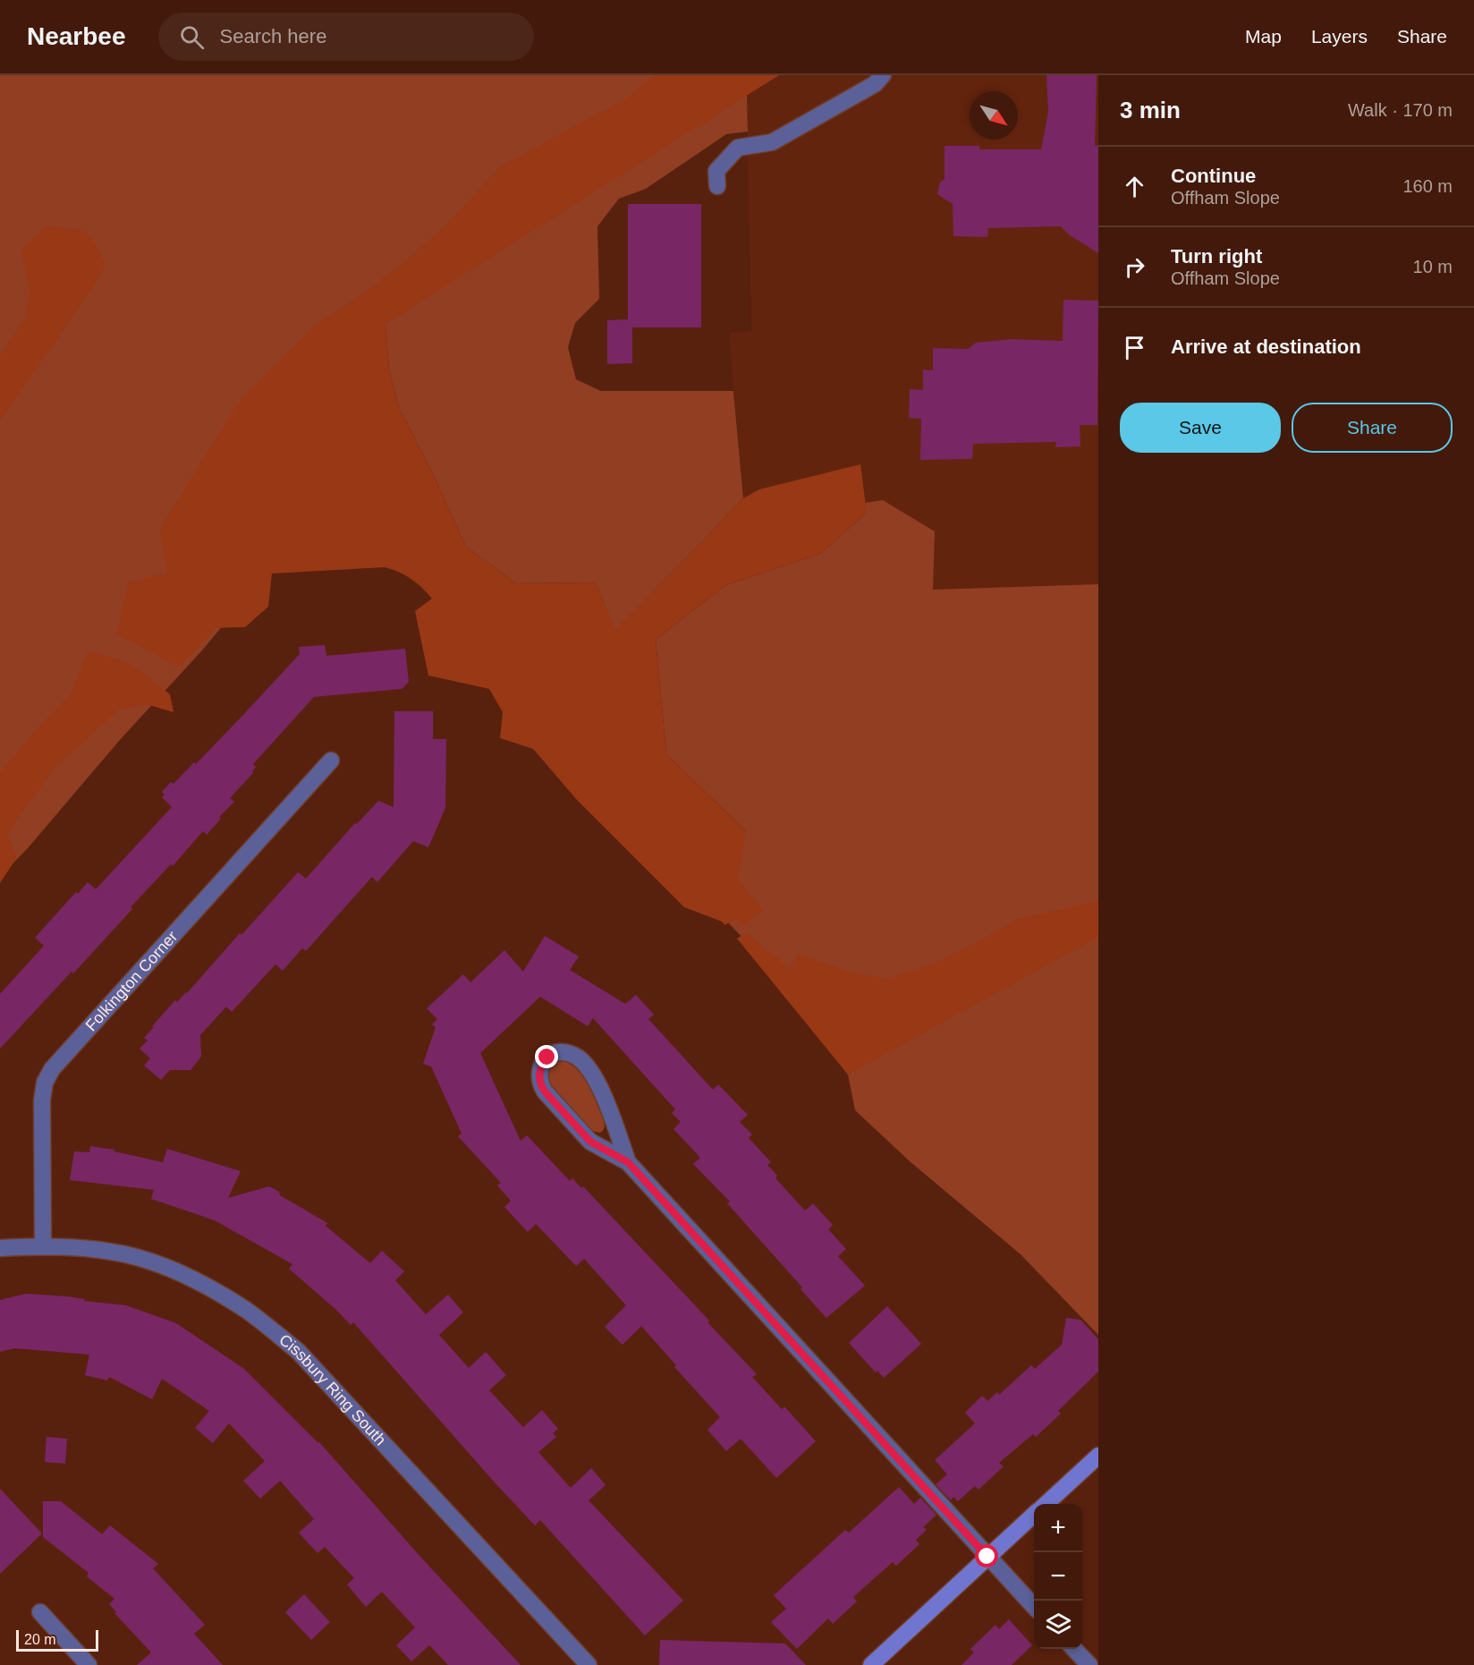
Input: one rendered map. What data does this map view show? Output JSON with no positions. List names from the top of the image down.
{
  "streets": {
    "street": ["Folkington Corner", "Cissbury Ring South"]
  },
  "crossings": [
    ["Folkington Corner", "Cissbury Ring South"]
  ],
  "scale_bar": "20 m",
  "north": "bottom right",
  "page": {
    "header": "Nearbee",
    "search": "Search here",
    "nav": ["Map", "Layers", "Share"],
    "heading": ["3 min", "Walk · 170 m"],
    "list": [
      ["Continue", "Offham Slope", "160 m"],
      ["Turn right", "Offham Slope", "10 m"],
      "Arrive at destination"
    ],
    "buttons": ["Save", "Share"],
    "map_buttons": ["+", "−"],
    "scale": "20 m"
  }
}
